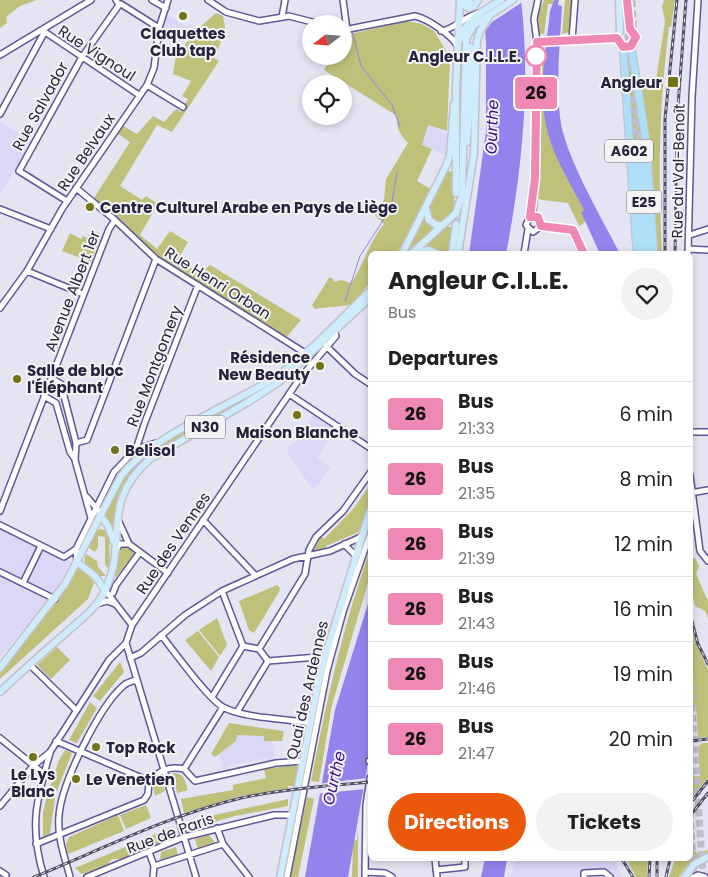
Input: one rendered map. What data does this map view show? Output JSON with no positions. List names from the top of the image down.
{
  "streets": {
    "highway": ["A602", "E25"],
    "main road": ["N30", "Rue des Vennes", "Quai des Ardennes"],
    "street": [
      "Rue Vignoul",
      "Rue Salvador",
      "Rue Belvaux",
      "Rue du Val-Benoît",
      "Rue Henri Orban",
      "Avenue Albert 1er",
      "Rue Montgomery",
      "Rue de Paris"
    ]
  },
  "crossings": [
    ["Rue Vignoul", "Rue Salvador"],
    ["Rue Vignoul", "Rue Belvaux"],
    ["Rue Salvador", "Rue Belvaux"],
    ["Rue Belvaux", "Rue Henri Orban"],
    ["Rue Henri Orban", "Avenue Albert 1er"],
    ["Rue Henri Orban", "Rue Montgomery"],
    ["Rue Henri Orban", "N30"],
    ["Rue Montgomery", "N30"],
    ["N30", "Rue des Vennes"],
    ["Quai des Ardennes", "Rue de Paris"]
  ],
  "water": ["Ourthe"],
  "places": {
    "other": [
      "Claquettes Club tap",
      "Angleur C.I.L.E.",
      "Centre Culturel Arabe en Pays de Liège",
      "Résidence New Beauty",
      "Salle de bloc l'Éléphant",
      "Maison Blanche",
      "Belisol",
      "Top Rock",
      "Le Lys Blanc",
      "Le Venetien"
    ],
    "transit": ["Angleur"]
  },
  "lines": ["bus line 26"],
  "north": "left",
  "page": {
    "on_map": "26",
    "heading": [
      ["Angleur C.I.L.E.", "Bus"],
      "Departures"
    ],
    "list": [
      {
        "mark": "26",
        "name": "Bus",
        "note": "21:33",
        "value": "6 min"
      },
      {
        "mark": "26",
        "name": "Bus",
        "note": "21:35",
        "value": "8 min"
      },
      {
        "mark": "26",
        "name": "Bus",
        "note": "21:39",
        "value": "12 min"
      },
      {
        "mark": "26",
        "name": "Bus",
        "note": "21:43",
        "value": "16 min"
      },
      {
        "mark": "26",
        "name": "Bus",
        "note": "21:46",
        "value": "19 min"
      },
      {
        "mark": "26",
        "name": "Bus",
        "note": "21:47",
        "value": "20 min"
      }
    ],
    "buttons": ["Directions", "Tickets"]
  }
}
